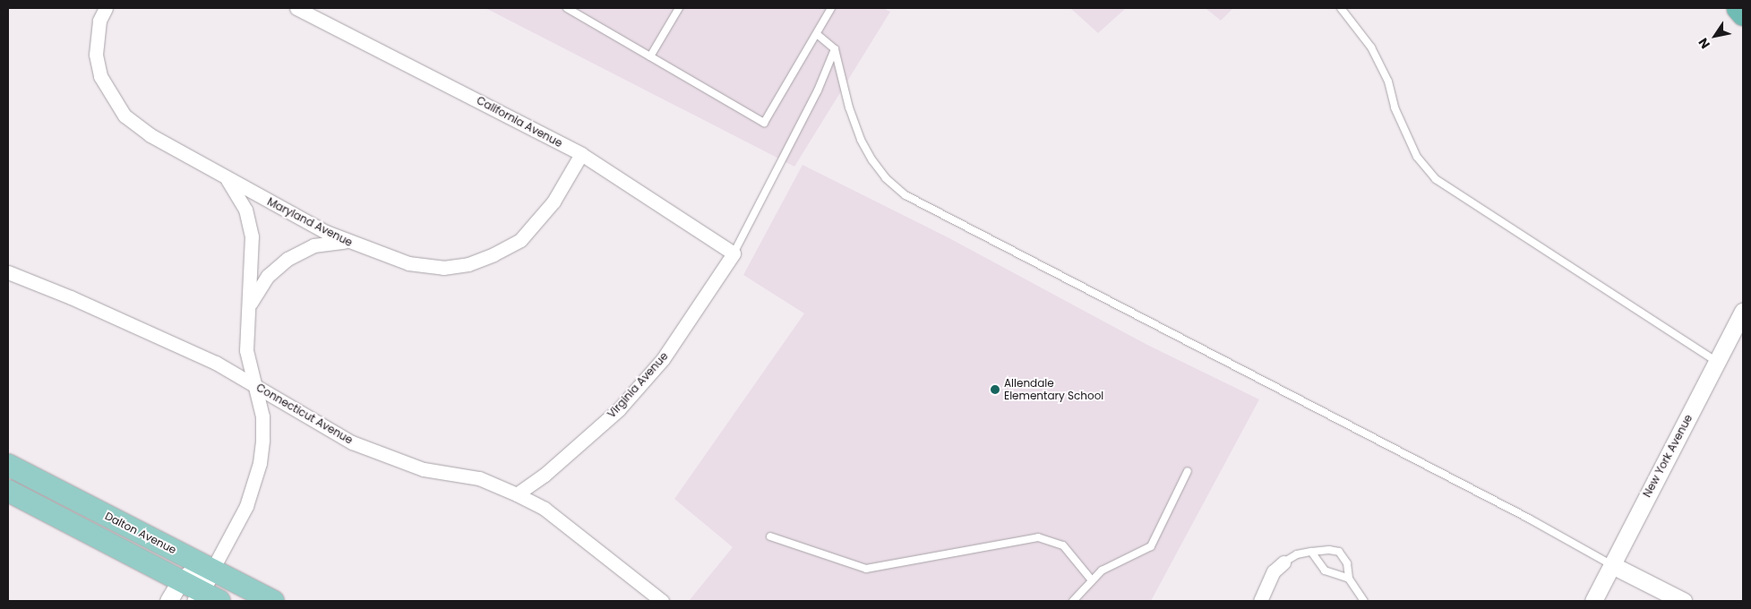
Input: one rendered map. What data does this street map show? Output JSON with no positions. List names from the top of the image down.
{
  "streets": {
    "main road": ["Dalton Avenue"],
    "street": [
      "California Avenue",
      "Maryland Avenue",
      "Virginia Avenue",
      "Connecticut Avenue",
      "New York Avenue"
    ]
  },
  "crossings": [
    ["California Avenue", "Maryland Avenue"],
    ["California Avenue", "Virginia Avenue"],
    ["Virginia Avenue", "Connecticut Avenue"]
  ],
  "places": ["Allendale Elementary School"],
  "north": "bottom left"
}
